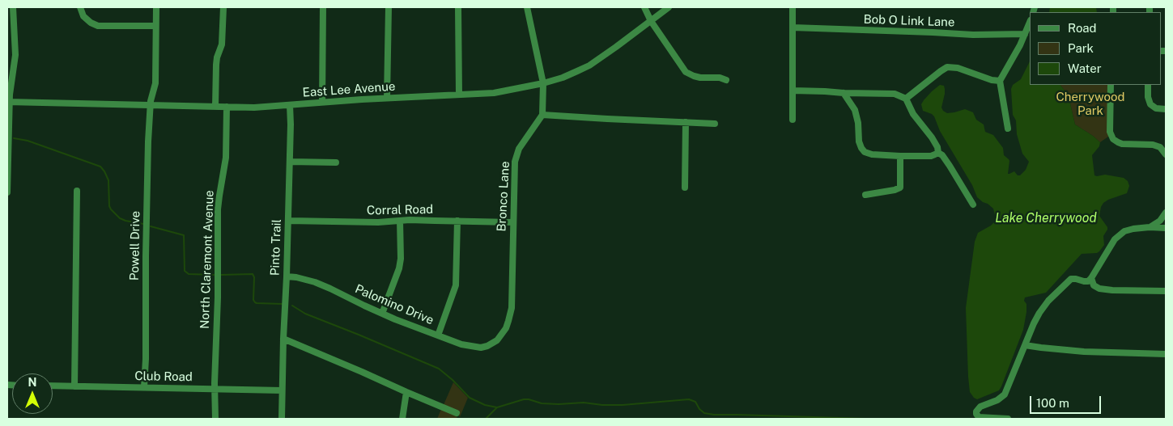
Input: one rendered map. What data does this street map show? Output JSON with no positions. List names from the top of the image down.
{
  "streets": {
    "street": [
      "Bob O Link Lane",
      "East Lee Avenue",
      "Bronco Lane",
      "Corral Road",
      "Powell Drive",
      "Pinto Trail",
      "North Claremont Avenue",
      "Palomino Drive",
      "Club Road"
    ]
  },
  "crossings": [
    ["East Lee Avenue", "Powell Drive"],
    ["East Lee Avenue", "Pinto Trail"],
    ["East Lee Avenue", "North Claremont Avenue"],
    ["Bronco Lane", "Corral Road"],
    ["Bronco Lane", "Palomino Drive"],
    ["Corral Road", "Pinto Trail"],
    ["Powell Drive", "Club Road"],
    ["Pinto Trail", "Palomino Drive"],
    ["Pinto Trail", "Club Road"],
    ["North Claremont Avenue", "Club Road"]
  ],
  "water": ["Lake Cherrywood"],
  "parks": ["Cherrywood Park"],
  "legend": ["Road", "Park", "Water"],
  "scale_bar": "100 m",
  "north": "top"
}
